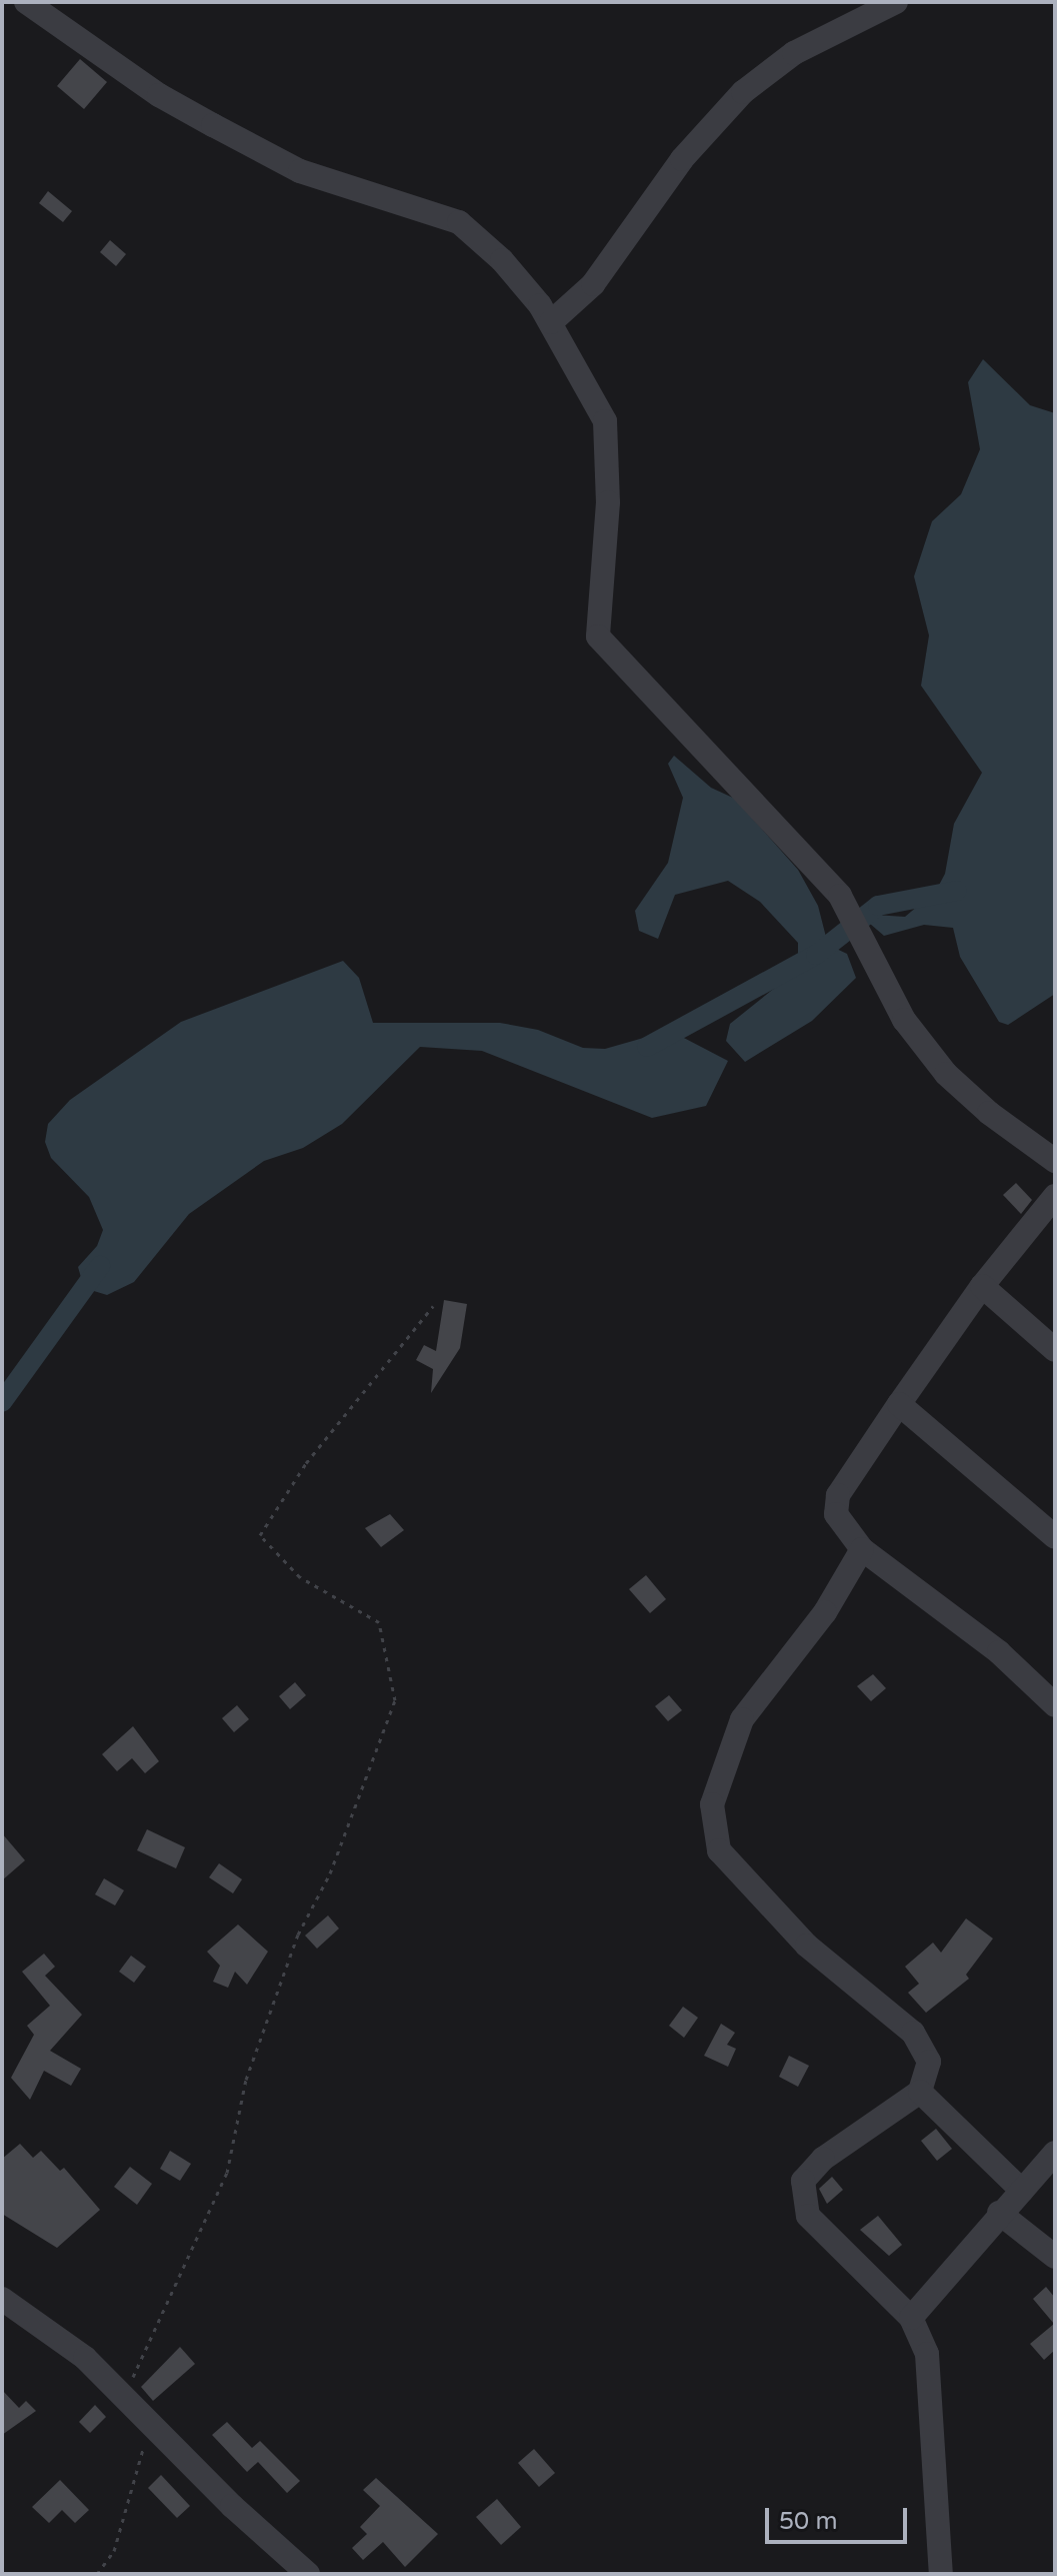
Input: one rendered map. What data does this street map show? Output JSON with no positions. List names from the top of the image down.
{
  "scale_bar": "50 m"
}
